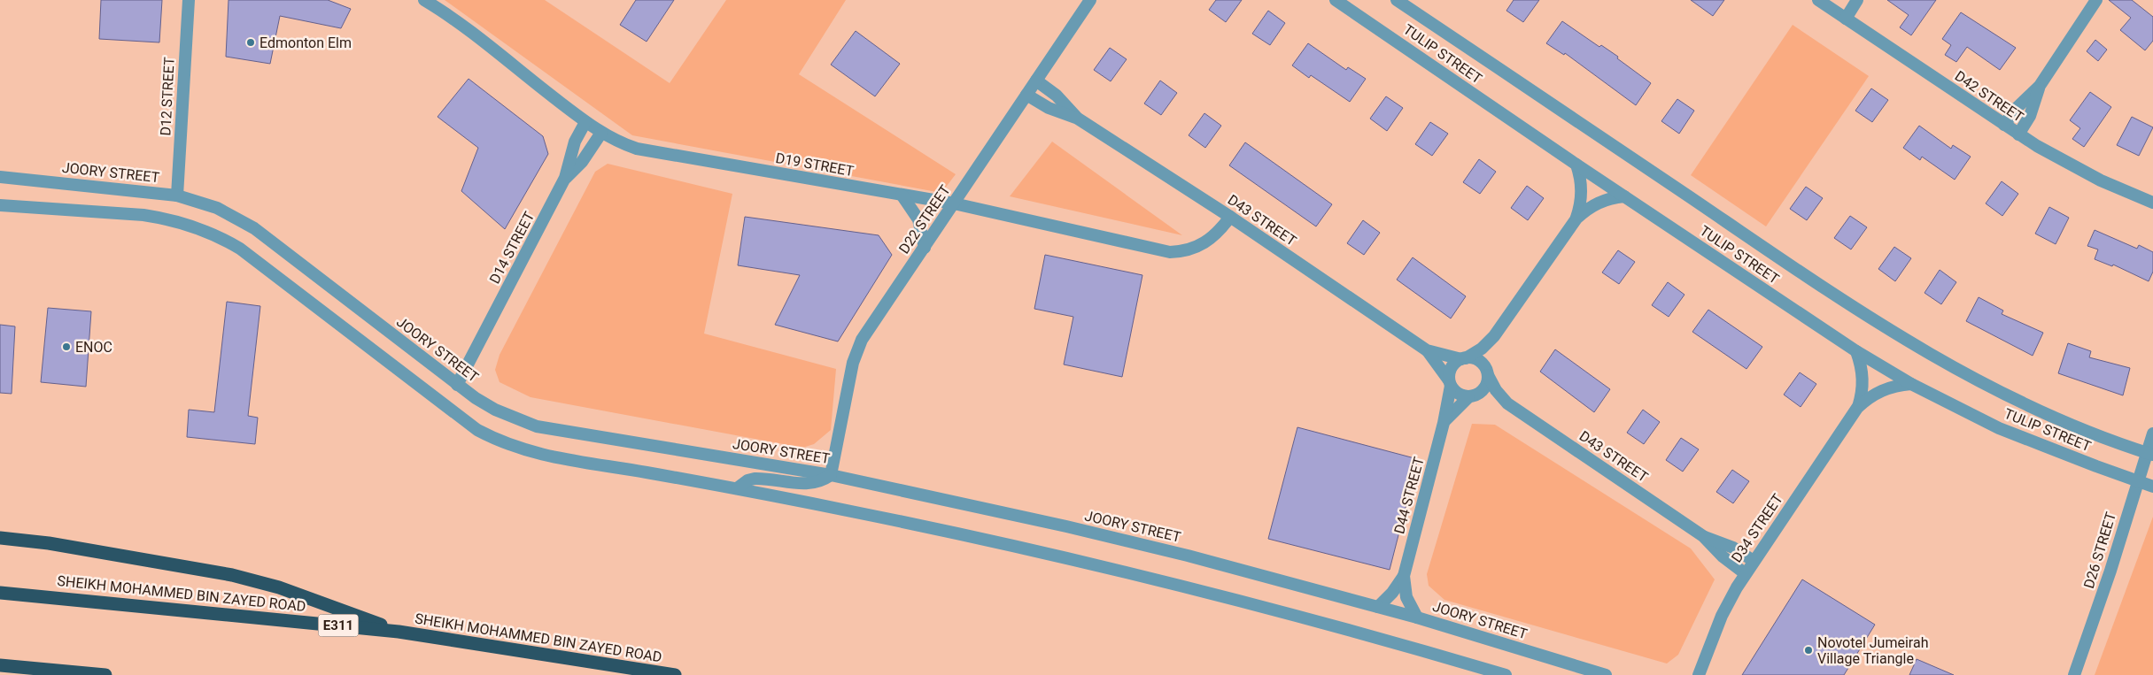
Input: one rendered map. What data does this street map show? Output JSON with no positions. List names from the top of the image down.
{
  "streets": {
    "highway": ["SHEIKH MOHAMMED BIN ZAYED ROAD", "E311"],
    "street": [
      "TULIP STREET",
      "D12 STREET",
      "D42 STREET",
      "D19 STREET",
      "JOORY STREET",
      "D22 STREET",
      "D43 STREET",
      "D14 STREET",
      "D44 STREET",
      "D34 STREET",
      "D26 STREET"
    ]
  },
  "crossings": [
    ["TULIP STREET", "D34 STREET"],
    ["TULIP STREET", "D26 STREET"],
    ["D12 STREET", "JOORY STREET"],
    ["D19 STREET", "D22 STREET"],
    ["D19 STREET", "D43 STREET"],
    ["D19 STREET", "D14 STREET"],
    ["JOORY STREET", "D22 STREET"],
    ["JOORY STREET", "D14 STREET"],
    ["JOORY STREET", "D44 STREET"],
    ["D22 STREET", "D43 STREET"],
    ["D43 STREET", "D44 STREET"],
    ["D43 STREET", "D34 STREET"]
  ],
  "places": ["Edmonton Elm", "ENOC", "Novotel Jumeirah Village Triangle"]
}
